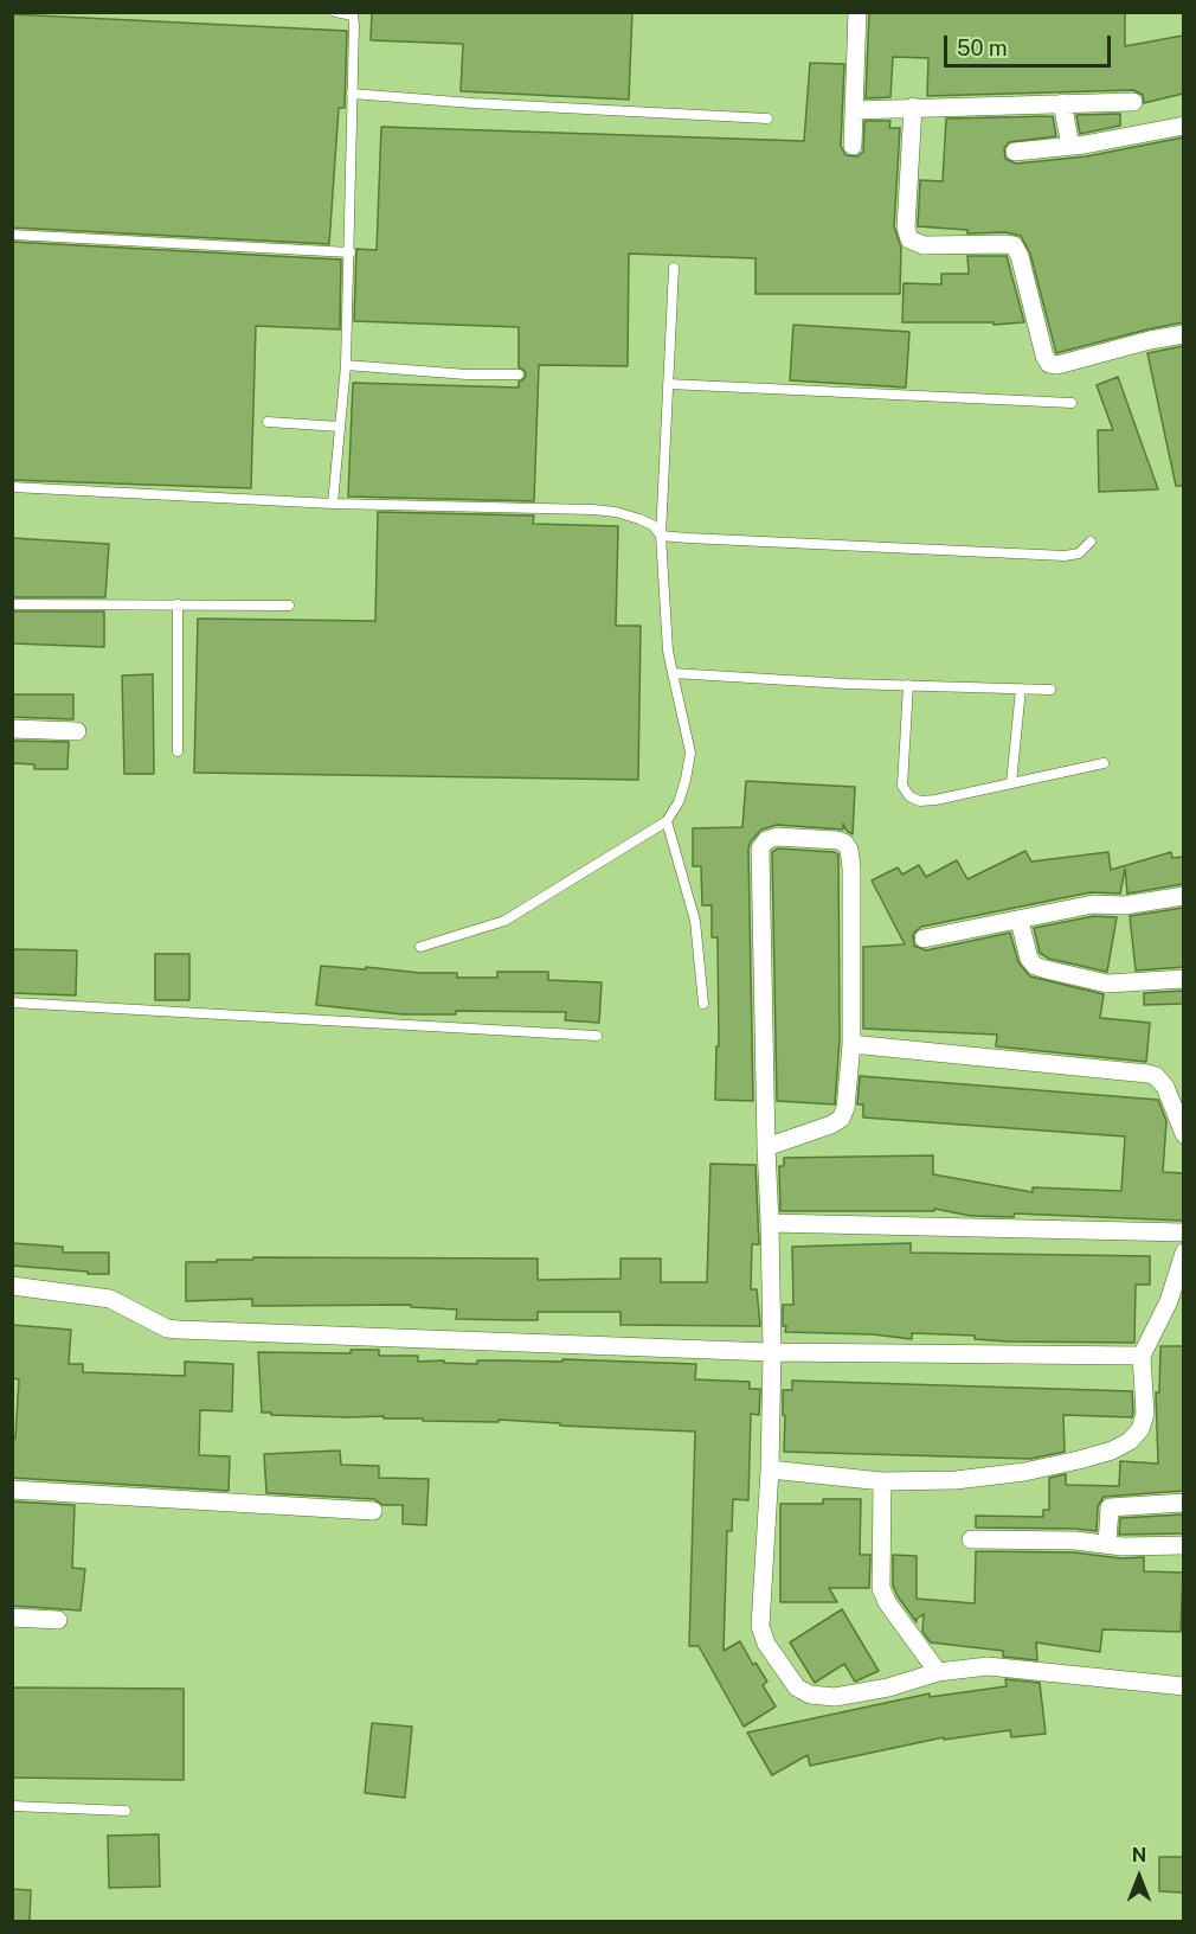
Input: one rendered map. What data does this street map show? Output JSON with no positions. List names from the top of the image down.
{
  "scale_bar": "50 m",
  "north": "top"
}
